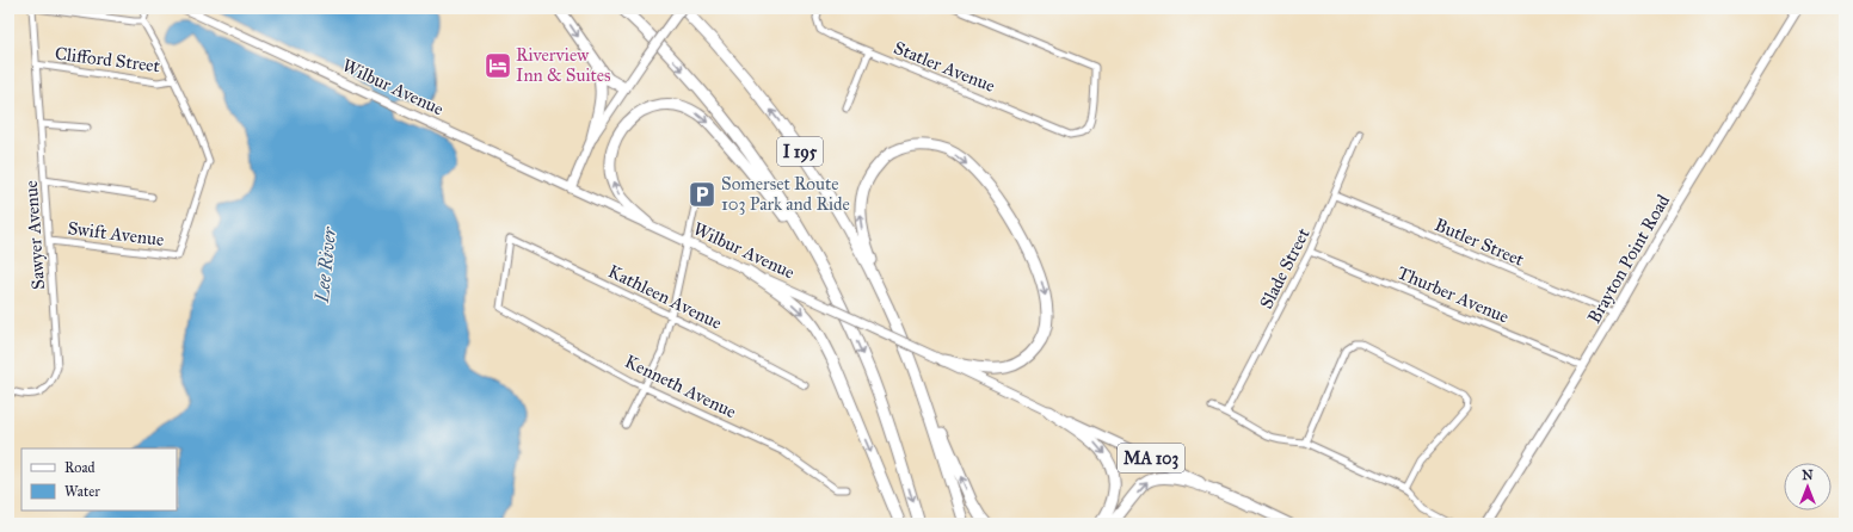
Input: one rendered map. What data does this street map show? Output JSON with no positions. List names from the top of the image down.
{
  "streets": {
    "highway": ["I 195"],
    "main road": ["Wilbur Avenue", "Brayton Point Road", "MA 103"],
    "street": [
      "Clifford Street",
      "Statler Avenue",
      "Swift Avenue",
      "Sawyer Avenue",
      "Butler Street",
      "Slade Street",
      "Thurber Avenue",
      "Kathleen Avenue",
      "Kenneth Avenue"
    ]
  },
  "crossings": [
    ["Clifford Street", "Swift Avenue"],
    ["Clifford Street", "Sawyer Avenue"],
    ["Swift Avenue", "Sawyer Avenue"],
    ["Butler Street", "Brayton Point Road"],
    ["Butler Street", "Slade Street"],
    ["Brayton Point Road", "Thurber Avenue"],
    ["Slade Street", "Thurber Avenue"],
    ["Kathleen Avenue", "Kenneth Avenue"]
  ],
  "water": ["Lee River"],
  "places": {
    "hotel": ["Riverview Inn & Suites"],
    "parking": ["Somerset Route 103 Park and Ride"]
  },
  "legend": ["Road", "Water"],
  "north": "top"
}
